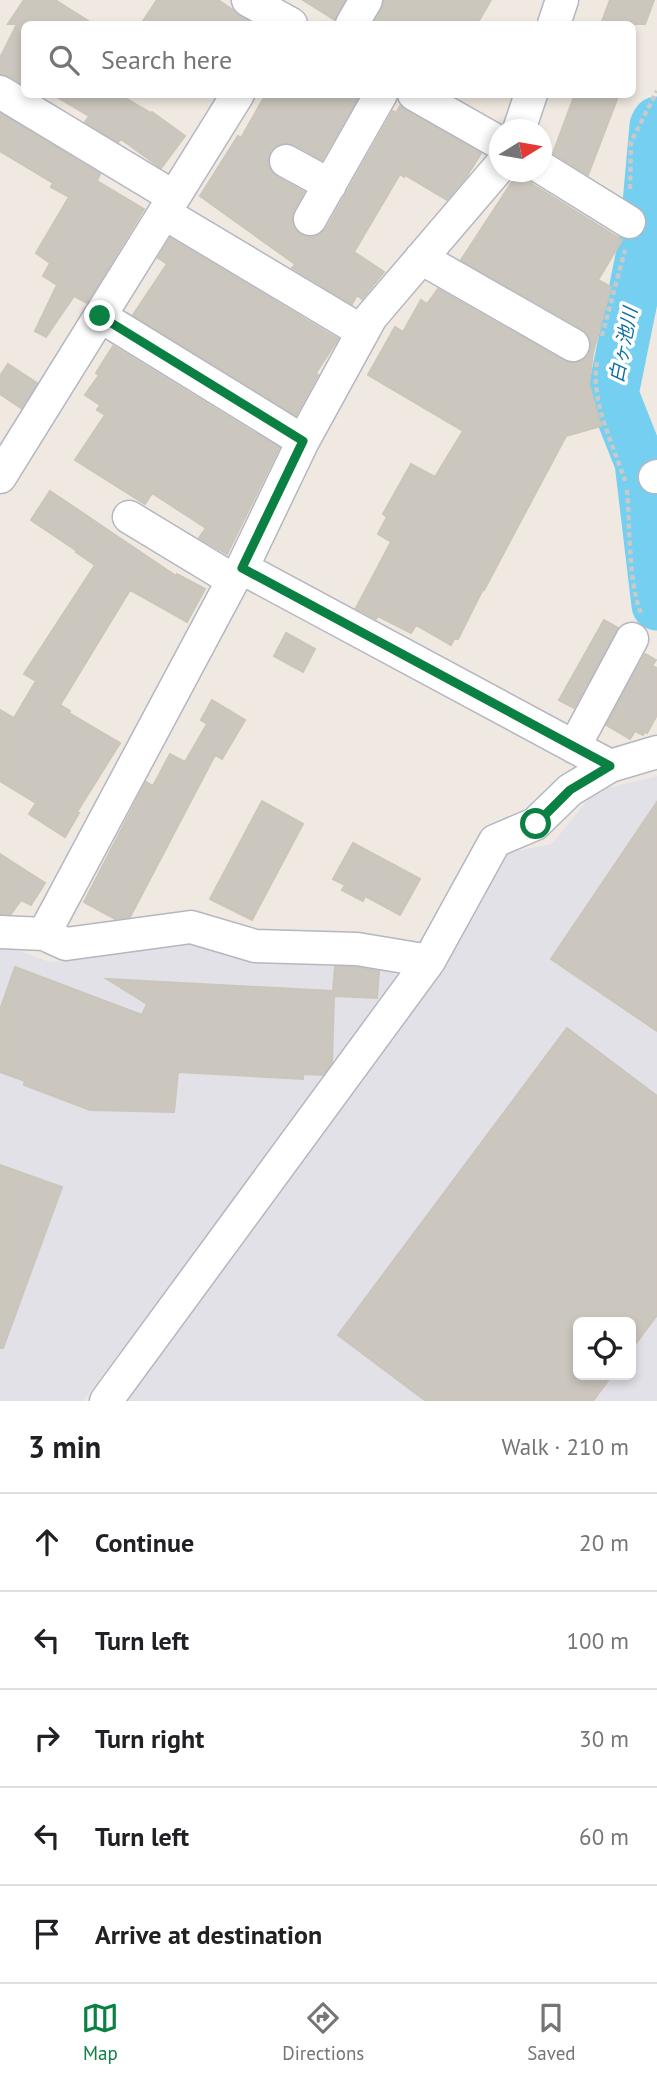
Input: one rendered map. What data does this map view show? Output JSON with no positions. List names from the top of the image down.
{
  "water": ["白ヶ池川"],
  "north": "right",
  "page": {
    "search": "Search here",
    "heading": ["3 min", "Walk · 210 m"],
    "list": [
      ["Continue", "20 m"],
      ["Turn left", "100 m"],
      ["Turn right", "30 m"],
      ["Turn left", "60 m"],
      "Arrive at destination"
    ],
    "nav": ["Map", "Directions", "Saved"]
  }
}
